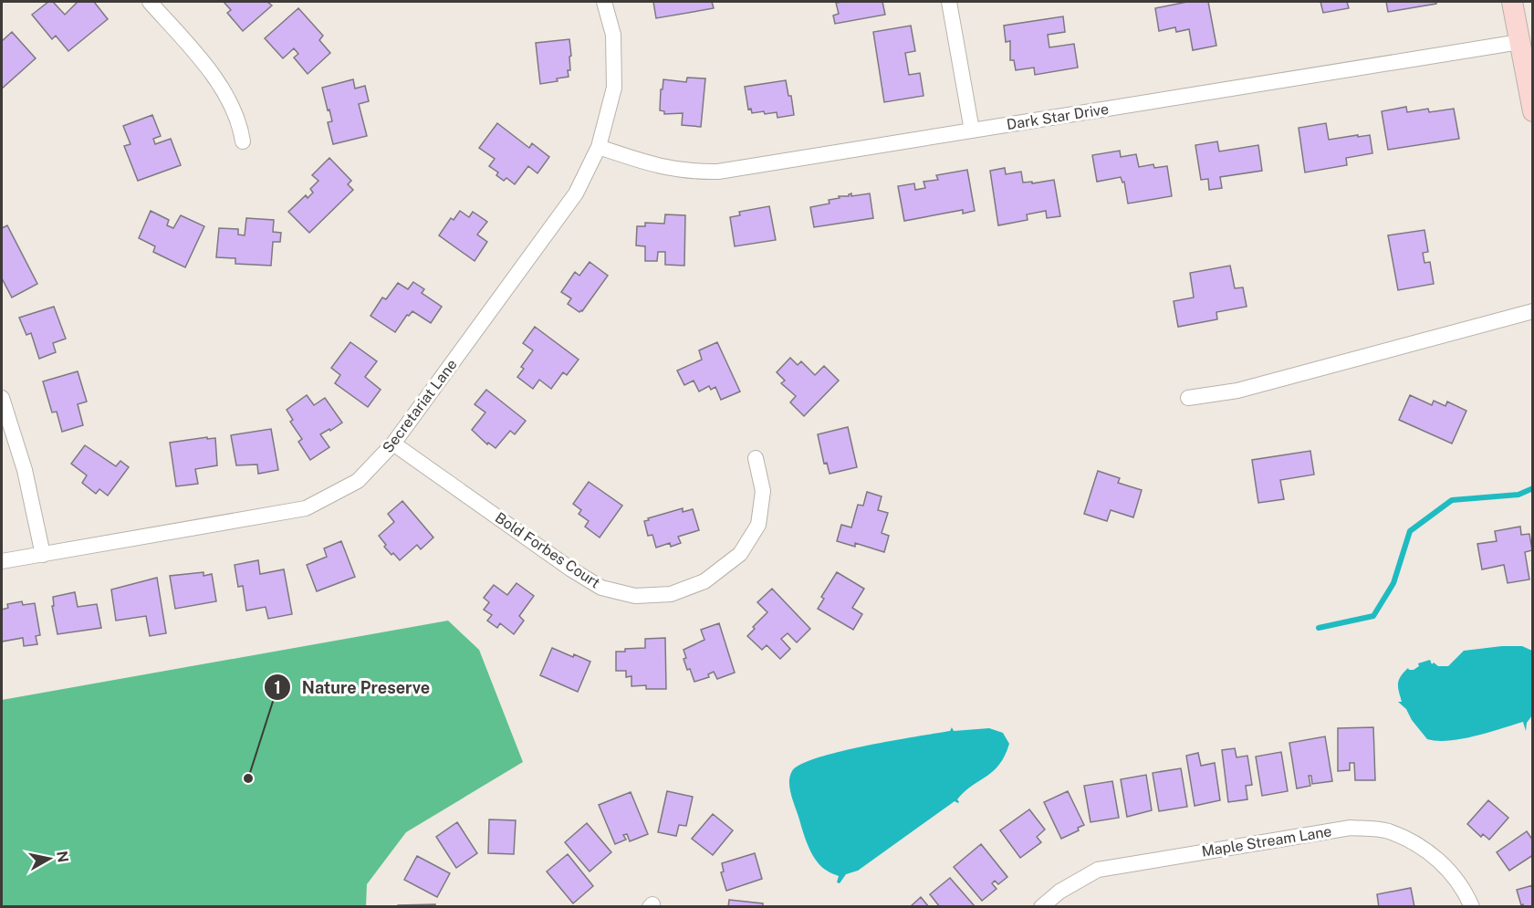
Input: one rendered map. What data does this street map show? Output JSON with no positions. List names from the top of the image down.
{
  "streets": {
    "street": [
      "Dark Star Drive",
      "Secretariat Lane",
      "Bold Forbes Court",
      "Maple Stream Lane"
    ]
  },
  "crossings": [
    ["Dark Star Drive", "Secretariat Lane"],
    ["Secretariat Lane", "Bold Forbes Court"]
  ],
  "places": ["Nature Preserve"],
  "north": "right"
}
